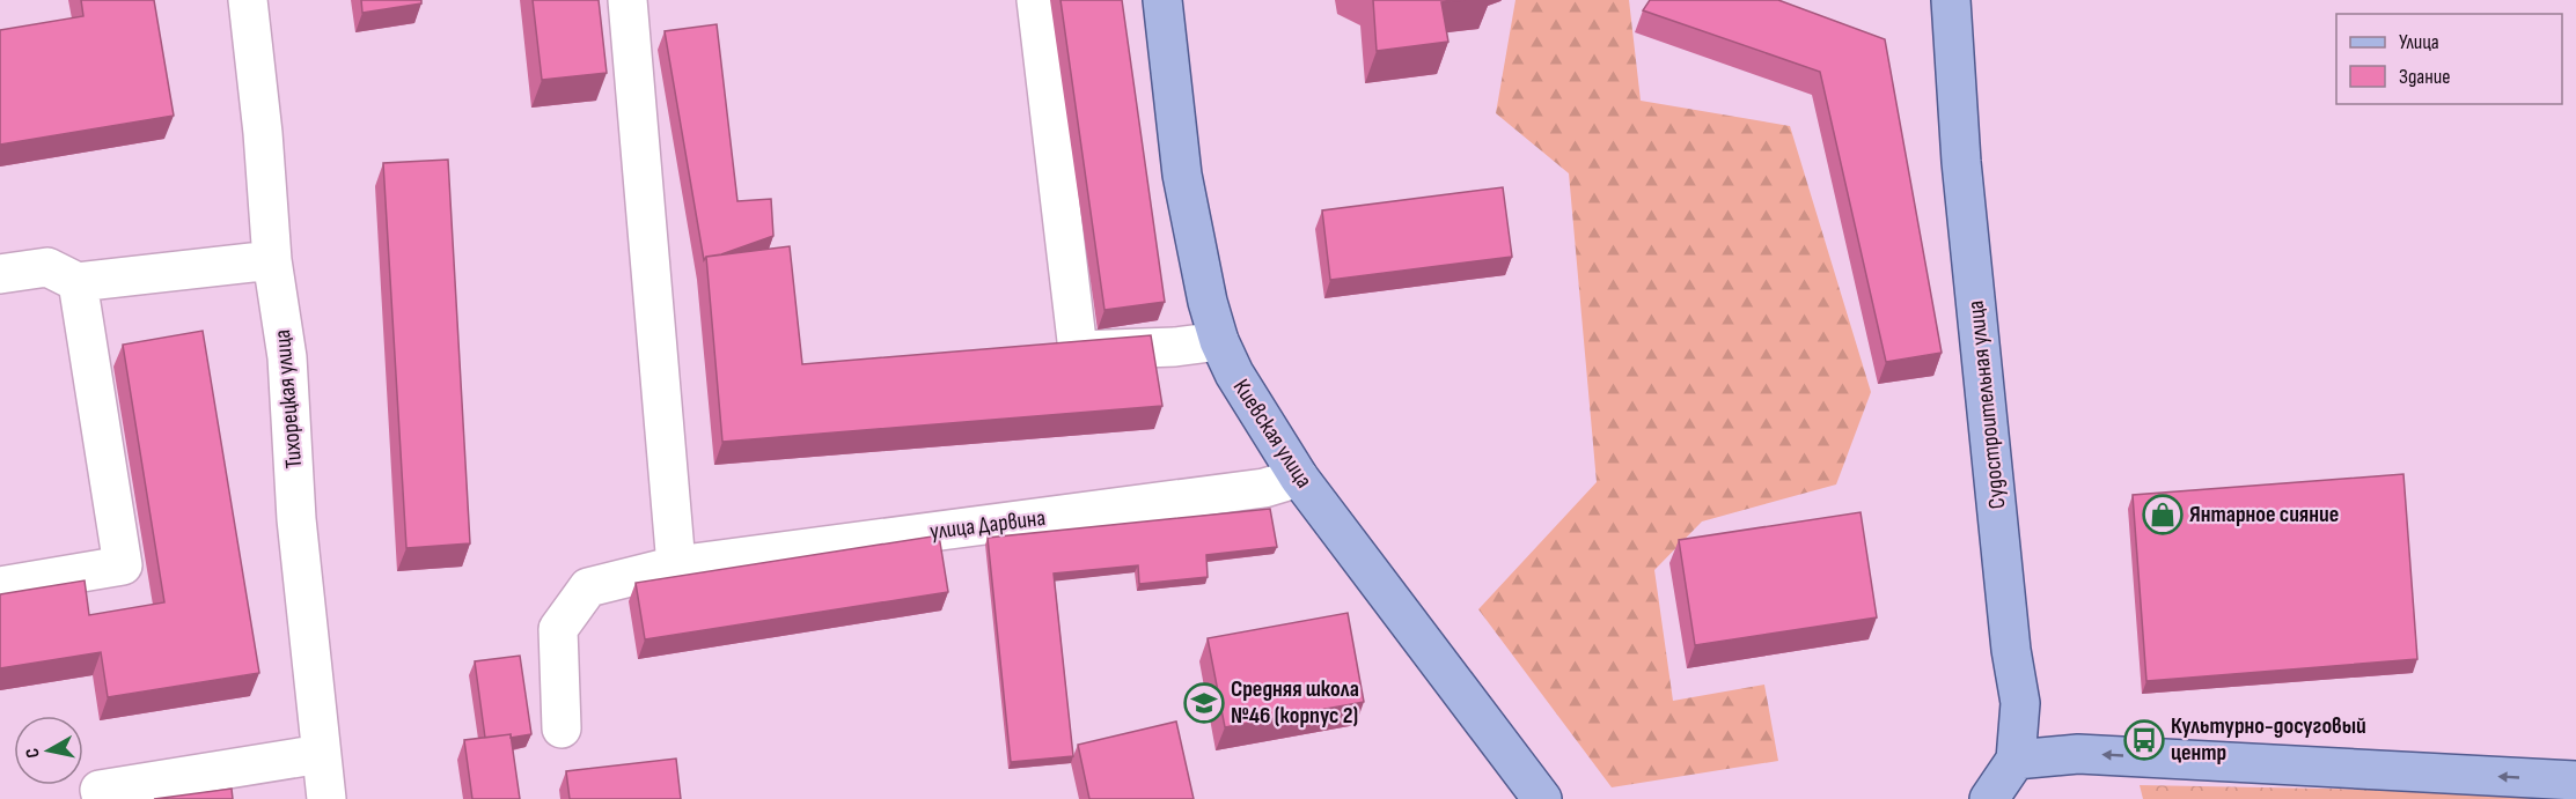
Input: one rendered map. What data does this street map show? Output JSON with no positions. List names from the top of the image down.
{
  "streets": {
    "main road": ["Судостроительная улица", "Киевская улица"],
    "street": ["Тихорецкая улица", "улица Дарвина"]
  },
  "crossings": [
    ["Киевская улица", "улица Дарвина"]
  ],
  "places": {
    "shop": ["Янтарное сияние"],
    "school or university": ["Средняя школа №46 (корпус 2)"],
    "bus stop": ["Культурно-досуговый центр"]
  },
  "legend": ["Улица", "Здание"],
  "north": "left"
}
